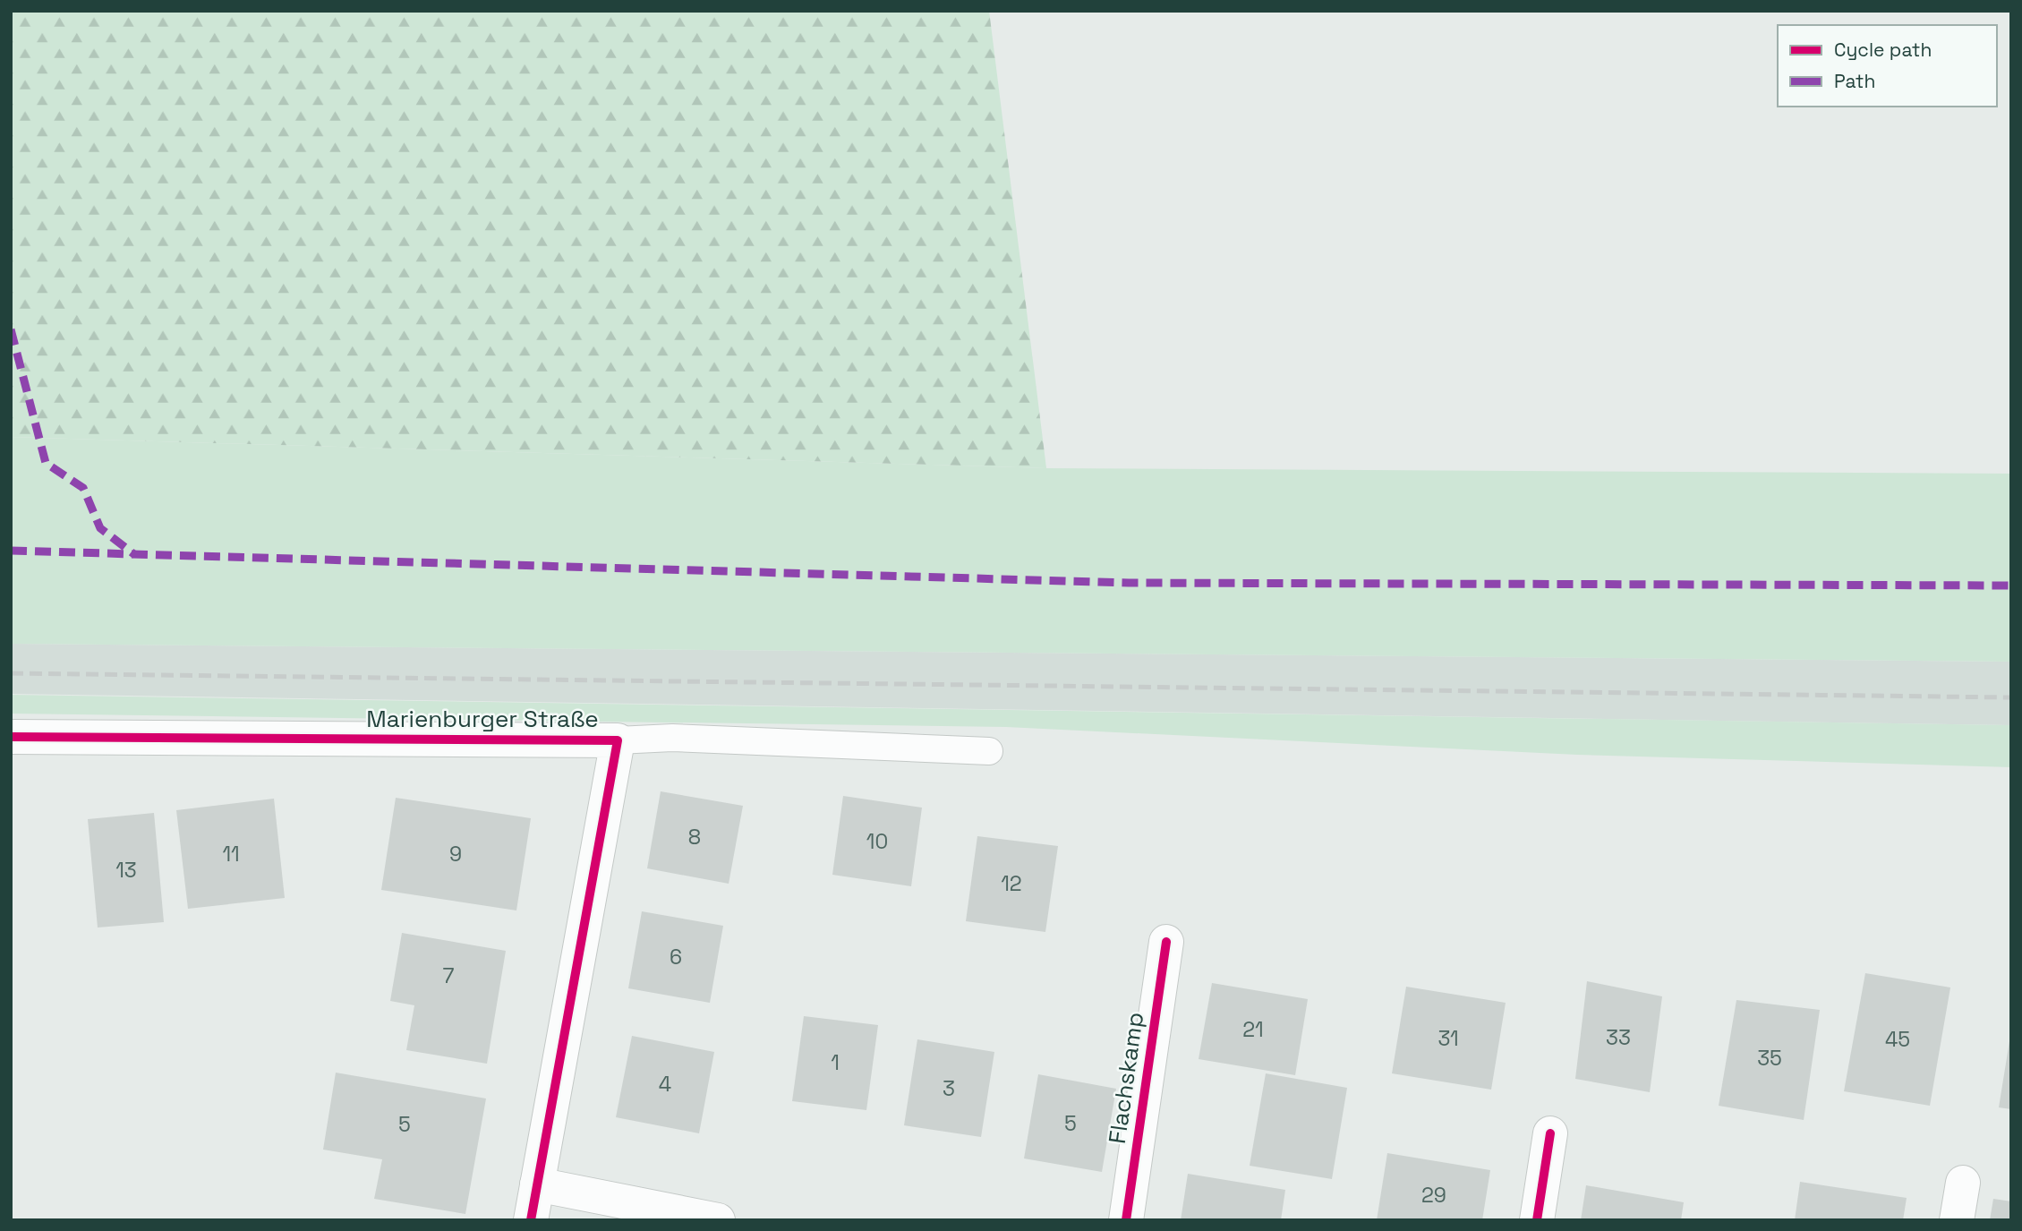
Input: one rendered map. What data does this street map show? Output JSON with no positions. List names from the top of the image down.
{
  "streets": {
    "street": ["Marienburger Straße", "Flachskamp"]
  },
  "house_numbers": [
    "8",
    "10",
    "11",
    "9",
    "13",
    "12",
    "6",
    "7",
    "21",
    "33",
    "31",
    "45",
    "35",
    "1",
    "4",
    "3",
    "5",
    "5",
    "29"
  ],
  "legend": ["Cycle path", "Path"]
}
